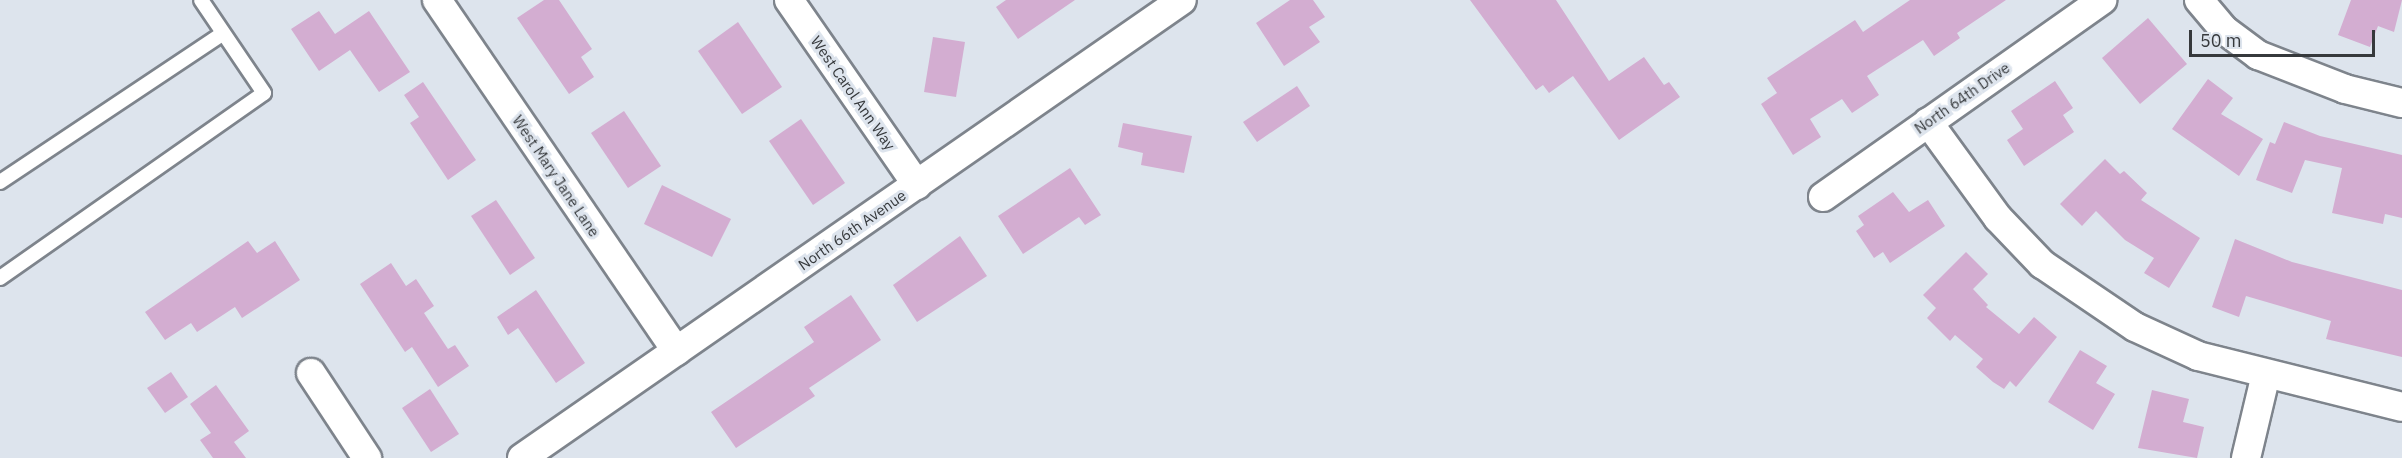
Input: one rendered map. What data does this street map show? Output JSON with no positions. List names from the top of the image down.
{
  "streets": {
    "street": [
      "West Carol Ann Way",
      "North 64th Drive",
      "West Mary Jane Lane",
      "North 66th Avenue"
    ]
  },
  "crossings": [
    ["West Carol Ann Way", "North 66th Avenue"],
    ["West Mary Jane Lane", "North 66th Avenue"]
  ],
  "scale_bar": "50 m"
}
